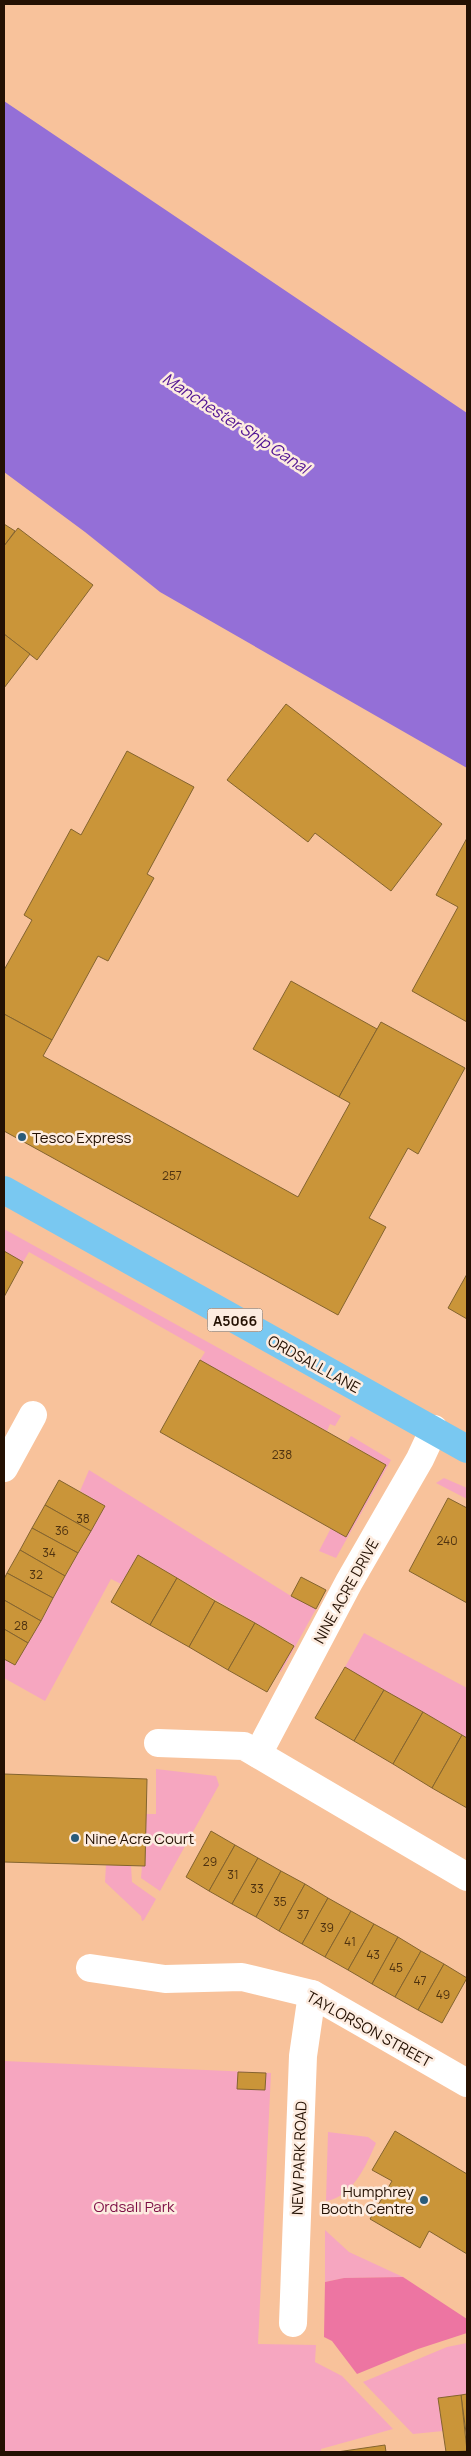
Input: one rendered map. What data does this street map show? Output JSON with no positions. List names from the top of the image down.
{
  "streets": {
    "main road": ["A5066", "ORDSALL LANE"],
    "street": ["NINE ACRE DRIVE", "TAYLORSON STREET", "NEW PARK ROAD"]
  },
  "crossings": [
    ["ORDSALL LANE", "NINE ACRE DRIVE"],
    ["TAYLORSON STREET", "NEW PARK ROAD"]
  ],
  "water": ["Manchester Ship Canal"],
  "parks": ["Ordsall Park"],
  "places": ["Tesco Express", "Nine Acre Court", "Humphrey Booth Centre"],
  "house_numbers": [
    "257",
    "238",
    "38",
    "36",
    "240",
    "34",
    "32",
    "28",
    "29",
    "31",
    "33",
    "35",
    "37",
    "39",
    "41",
    "43",
    "45",
    "47",
    "49"
  ]
}
